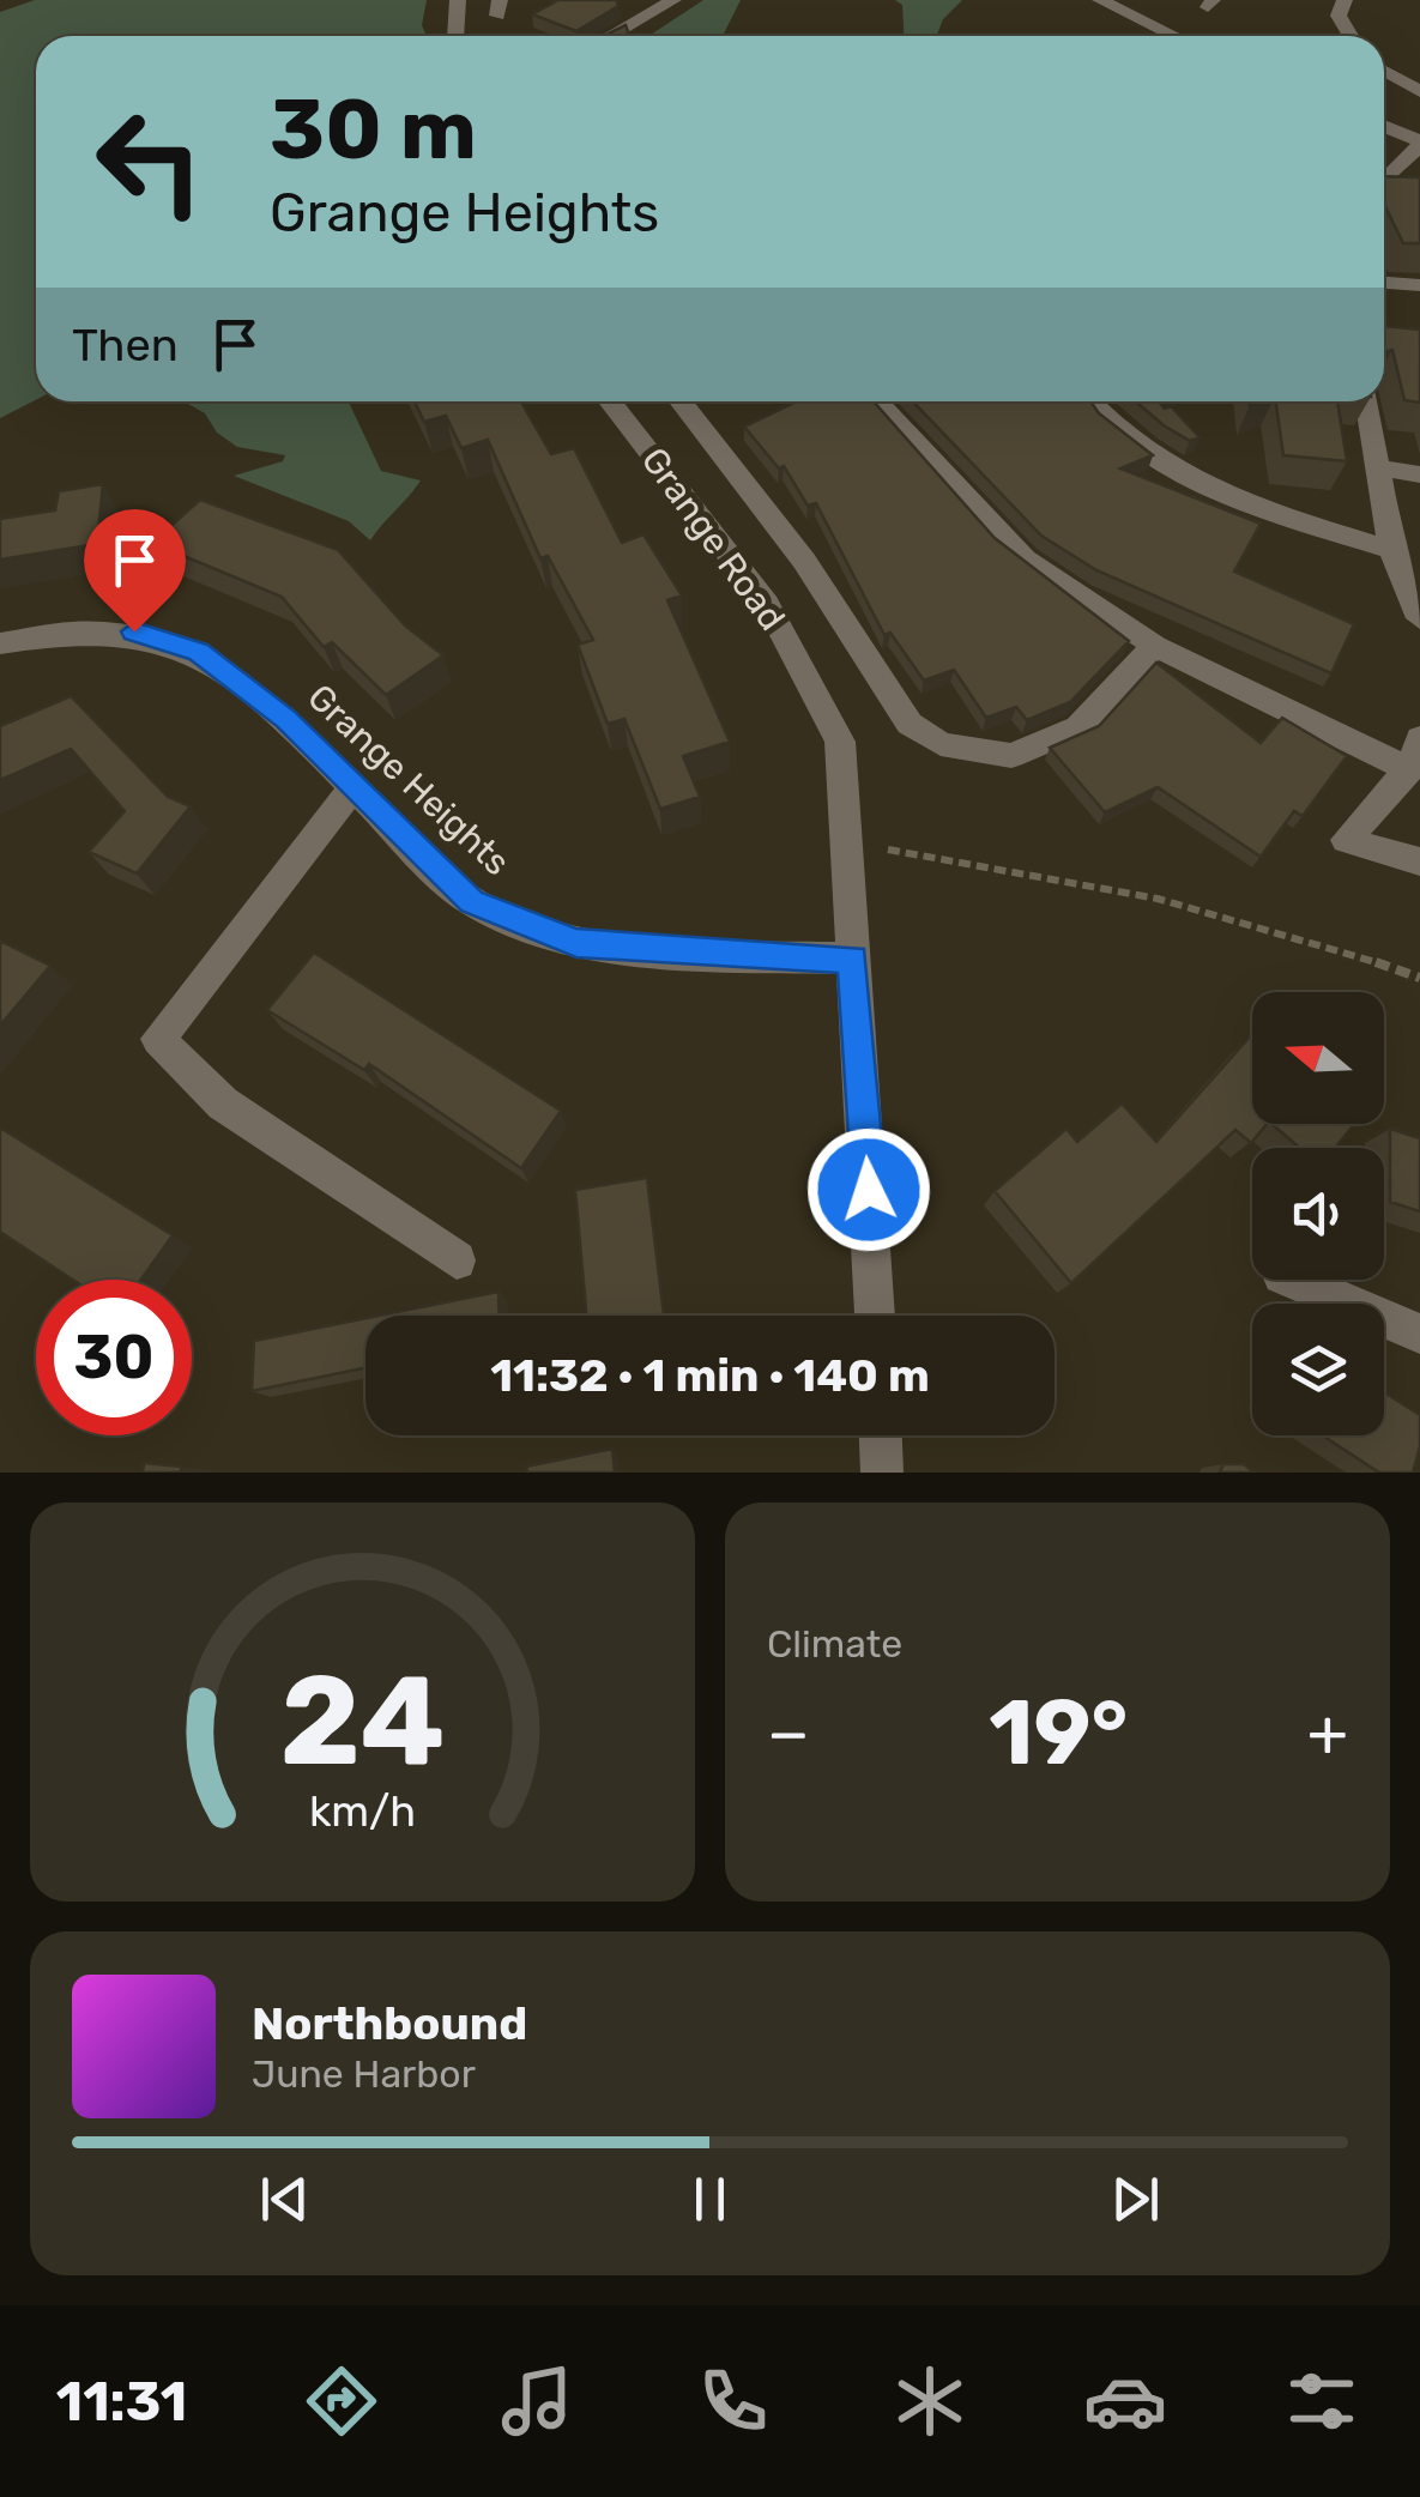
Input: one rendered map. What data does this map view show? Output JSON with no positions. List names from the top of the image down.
{
  "streets": {
    "street": ["Grange Road", "Grange Heights"]
  },
  "crossings": [
    ["Grange Road", "Grange Heights"]
  ],
  "north": "left",
  "page": {
    "turn": ["30 m", "Grange Heights"],
    "then": "Then",
    "limit": "30",
    "trip": "11:32 · 1 min · 140 m",
    "tile": "Climate",
    "heat": ["−", "19°", "+"],
    "song": ["Northbound", "June Harbor"],
    "tabs": "11:31",
    "gauge": ["24", "km/h"]
  }
}
